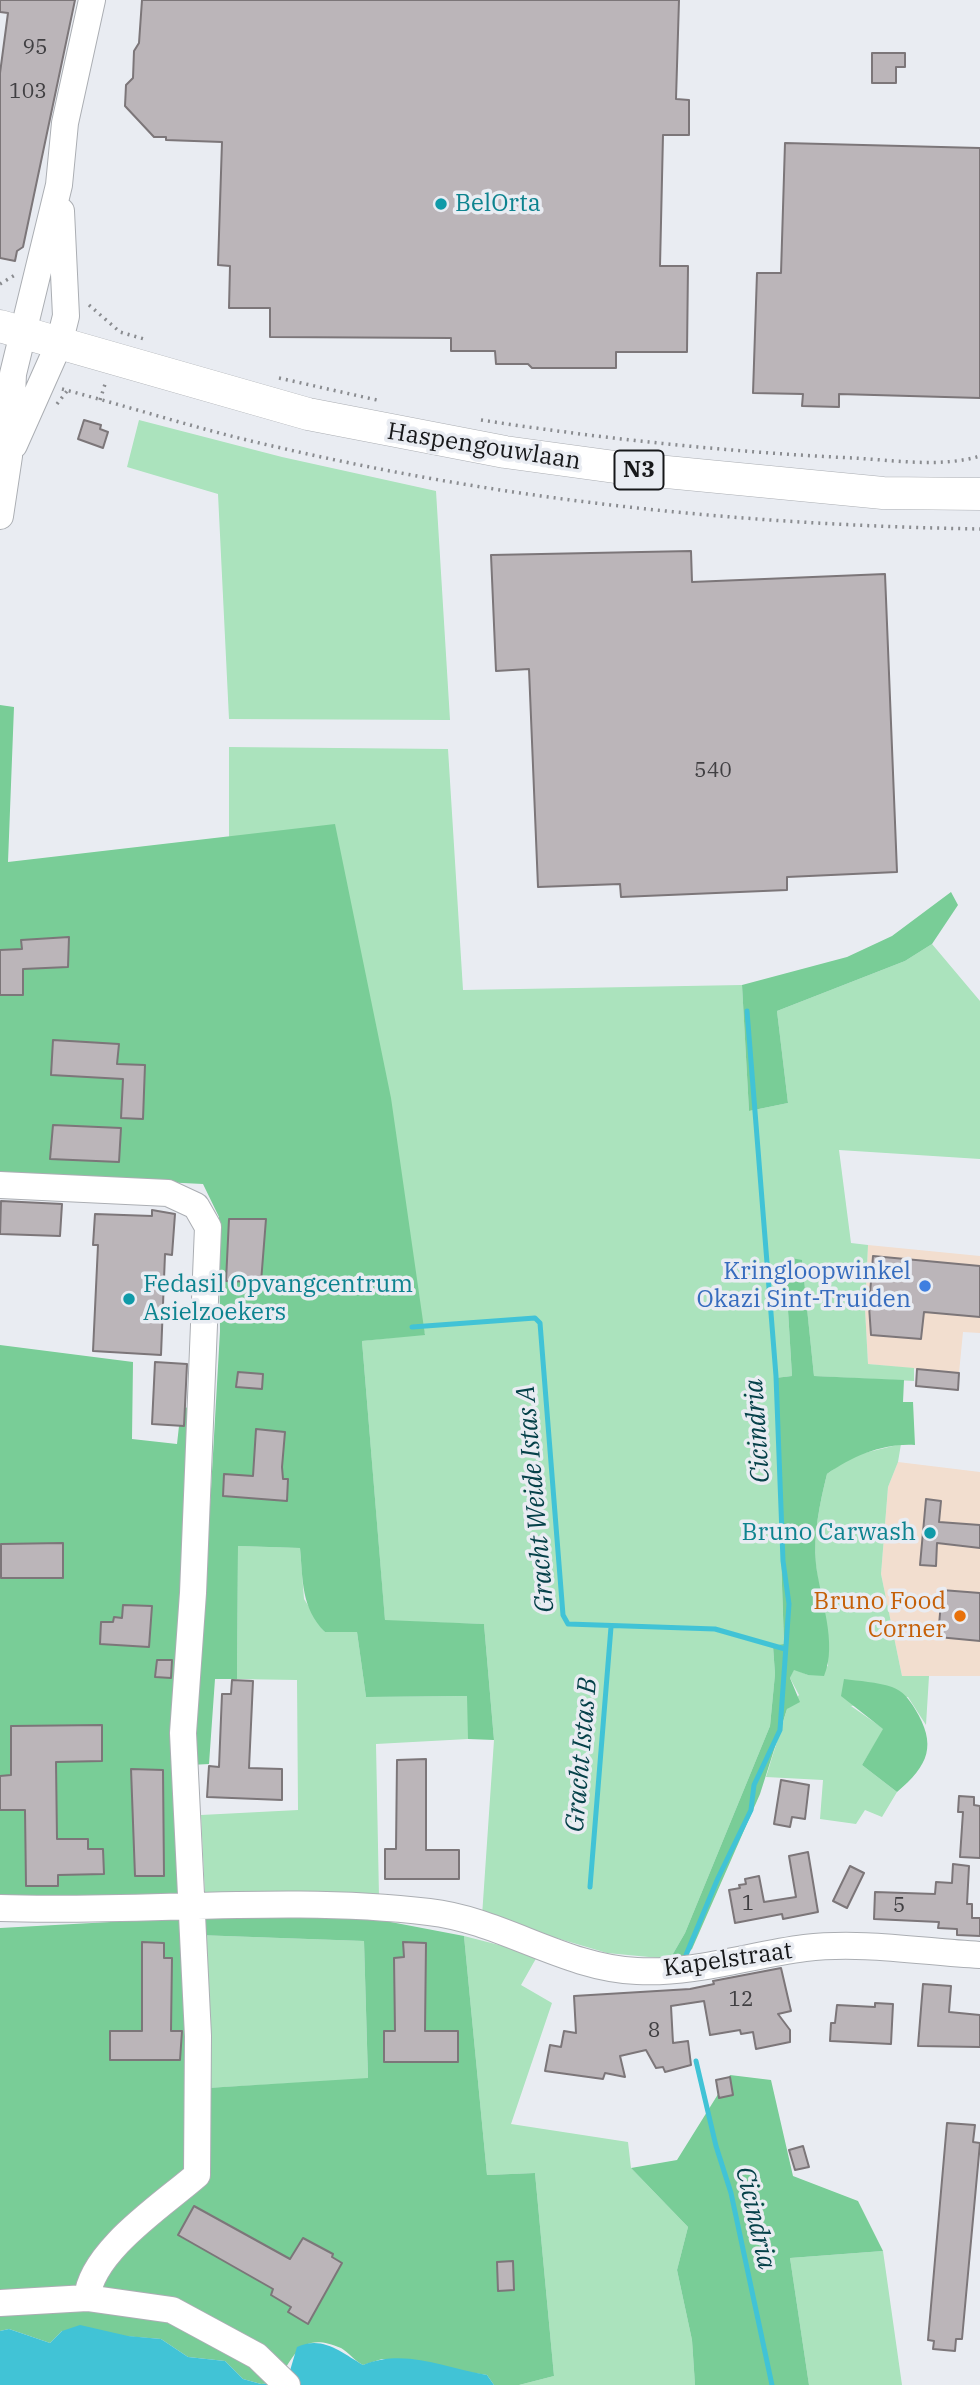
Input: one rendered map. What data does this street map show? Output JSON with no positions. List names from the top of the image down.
{
  "streets": {
    "main road": ["Haspengouwlaan", "N3"],
    "street": ["Kapelstraat"]
  },
  "water": ["Cicindria", "Gracht Weide Istas A", "Gracht Istas B"],
  "places": [
    "BelOrta",
    "Kringloopwinkel Okazi Sint-Truiden",
    "Fedasil Opvangcentrum Asielzoekers",
    "Bruno Carwash",
    "Bruno Food Corner"
  ],
  "house_numbers": [
    "95",
    "103",
    "540",
    "1",
    "5",
    "12",
    "8"
  ]
}
